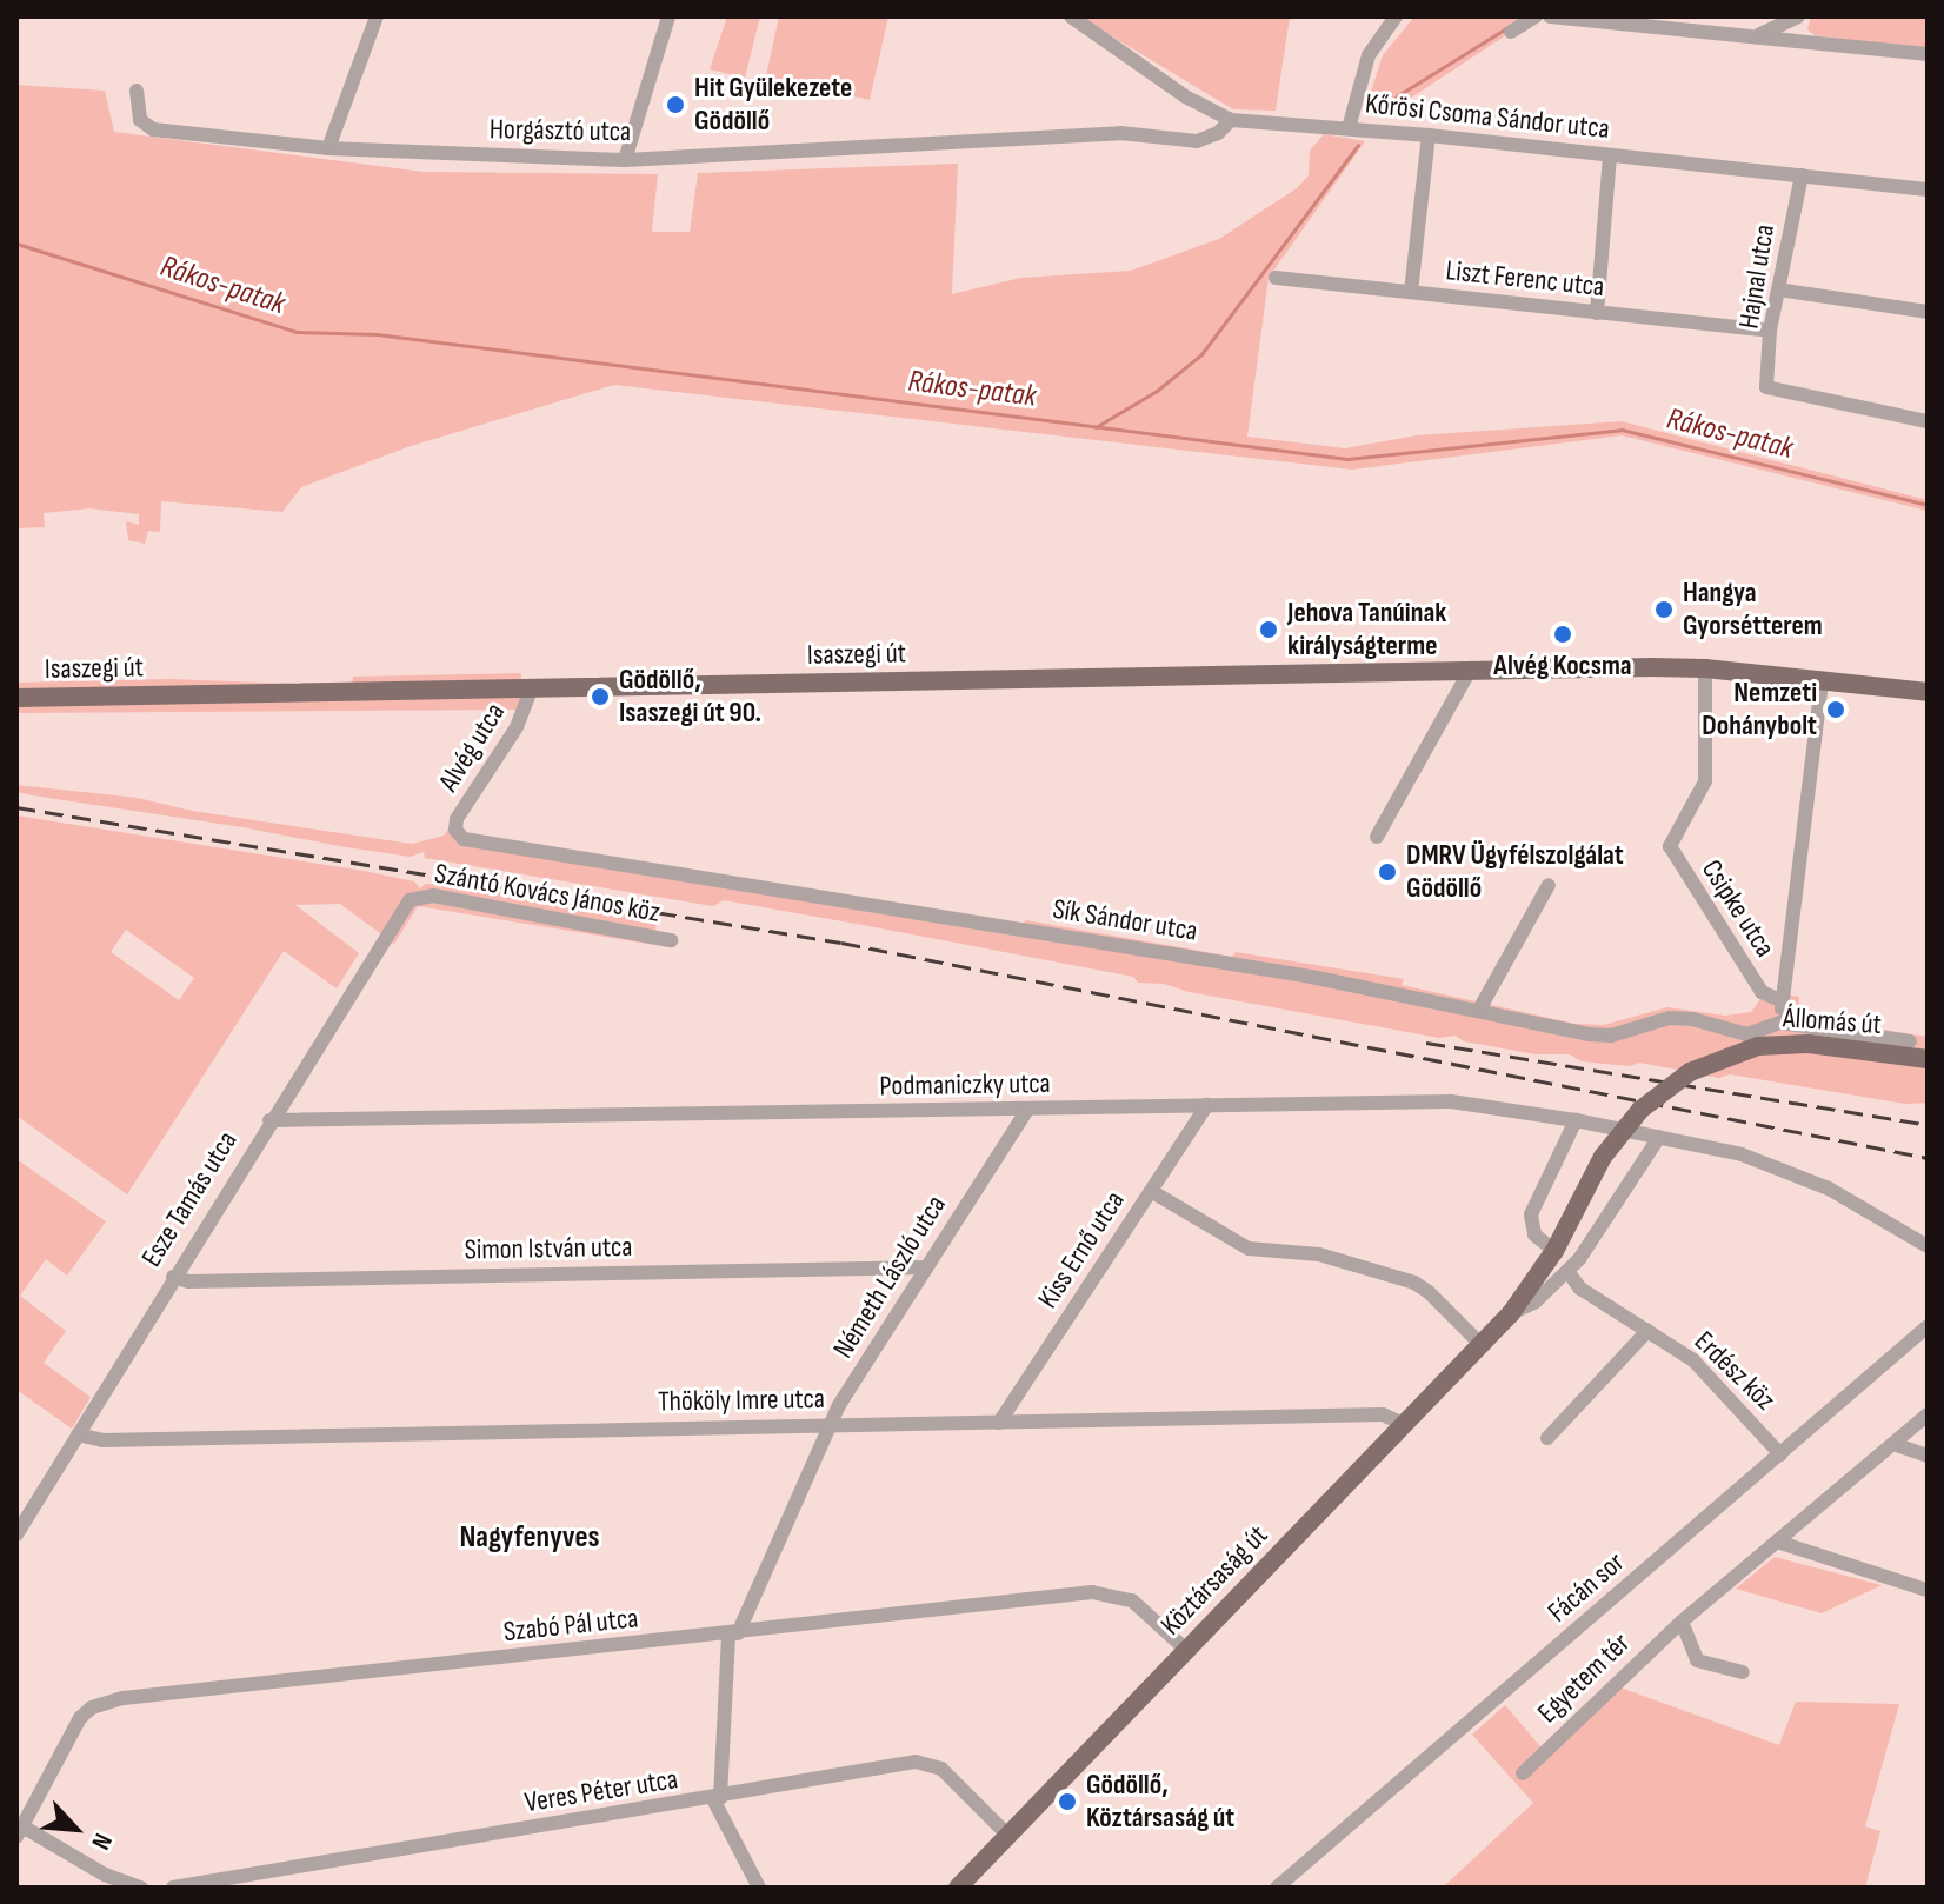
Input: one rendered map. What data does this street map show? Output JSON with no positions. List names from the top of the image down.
{
  "streets": {
    "main road": ["Isaszegi út", "Állomás út", "Köztársaság út"],
    "street": [
      "Kőrösi Csoma Sándor utca",
      "Horgásztó utca",
      "Hajnal utca",
      "Liszt Ferenc utca",
      "Alvég utca",
      "Szántó Kovács János köz",
      "Csipke utca",
      "Sík Sándor utca",
      "Podmaniczky utca",
      "Esze Tamás utca",
      "Simon István utca",
      "Kiss Ernő utca",
      "Németh László utca",
      "Erdész köz",
      "Thököly Imre utca",
      "Fácán sor",
      "Szabó Pál utca",
      "Egyetem tér",
      "Veres Péter utca"
    ]
  },
  "crossings": [
    ["Kőrösi Csoma Sándor utca", "Horgásztó utca"],
    ["Kőrösi Csoma Sándor utca", "Hajnal utca"],
    ["Hajnal utca", "Liszt Ferenc utca"],
    ["Isaszegi út", "Alvég utca"],
    ["Isaszegi út", "Csipke utca"],
    ["Alvég utca", "Sík Sándor utca"],
    ["Szántó Kovács János köz", "Esze Tamás utca"],
    ["Sík Sándor utca", "Állomás út"],
    ["Állomás út", "Köztársaság út"],
    ["Podmaniczky utca", "Esze Tamás utca"],
    ["Podmaniczky utca", "Kiss Ernő utca"],
    ["Podmaniczky utca", "Németh László utca"],
    ["Podmaniczky utca", "Köztársaság út"],
    ["Esze Tamás utca", "Simon István utca"],
    ["Esze Tamás utca", "Thököly Imre utca"],
    ["Simon István utca", "Németh László utca"],
    ["Kiss Ernő utca", "Thököly Imre utca"],
    ["Németh László utca", "Thököly Imre utca"],
    ["Németh László utca", "Szabó Pál utca"],
    ["Németh László utca", "Veres Péter utca"],
    ["Erdész köz", "Köztársaság út"],
    ["Erdész köz", "Fácán sor"],
    ["Thököly Imre utca", "Köztársaság út"],
    ["Köztársaság út", "Szabó Pál utca"],
    ["Köztársaság út", "Veres Péter utca"]
  ],
  "districts": ["Nagyfenyves"],
  "water": ["Rákos-patak"],
  "places": [
    "Hit Gyülekezete Gödöllő",
    "Hangya Gyorsétterem",
    "Jehova Tanúinak királyságterme",
    "Alvég Kocsma",
    "Gödöllő, Isaszegi út 90.",
    "Nemzeti Dohánybolt",
    "DMRV Ügyfélszolgálat Gödöllő",
    "Gödöllő, Köztársaság út"
  ],
  "north": "bottom right"
}
